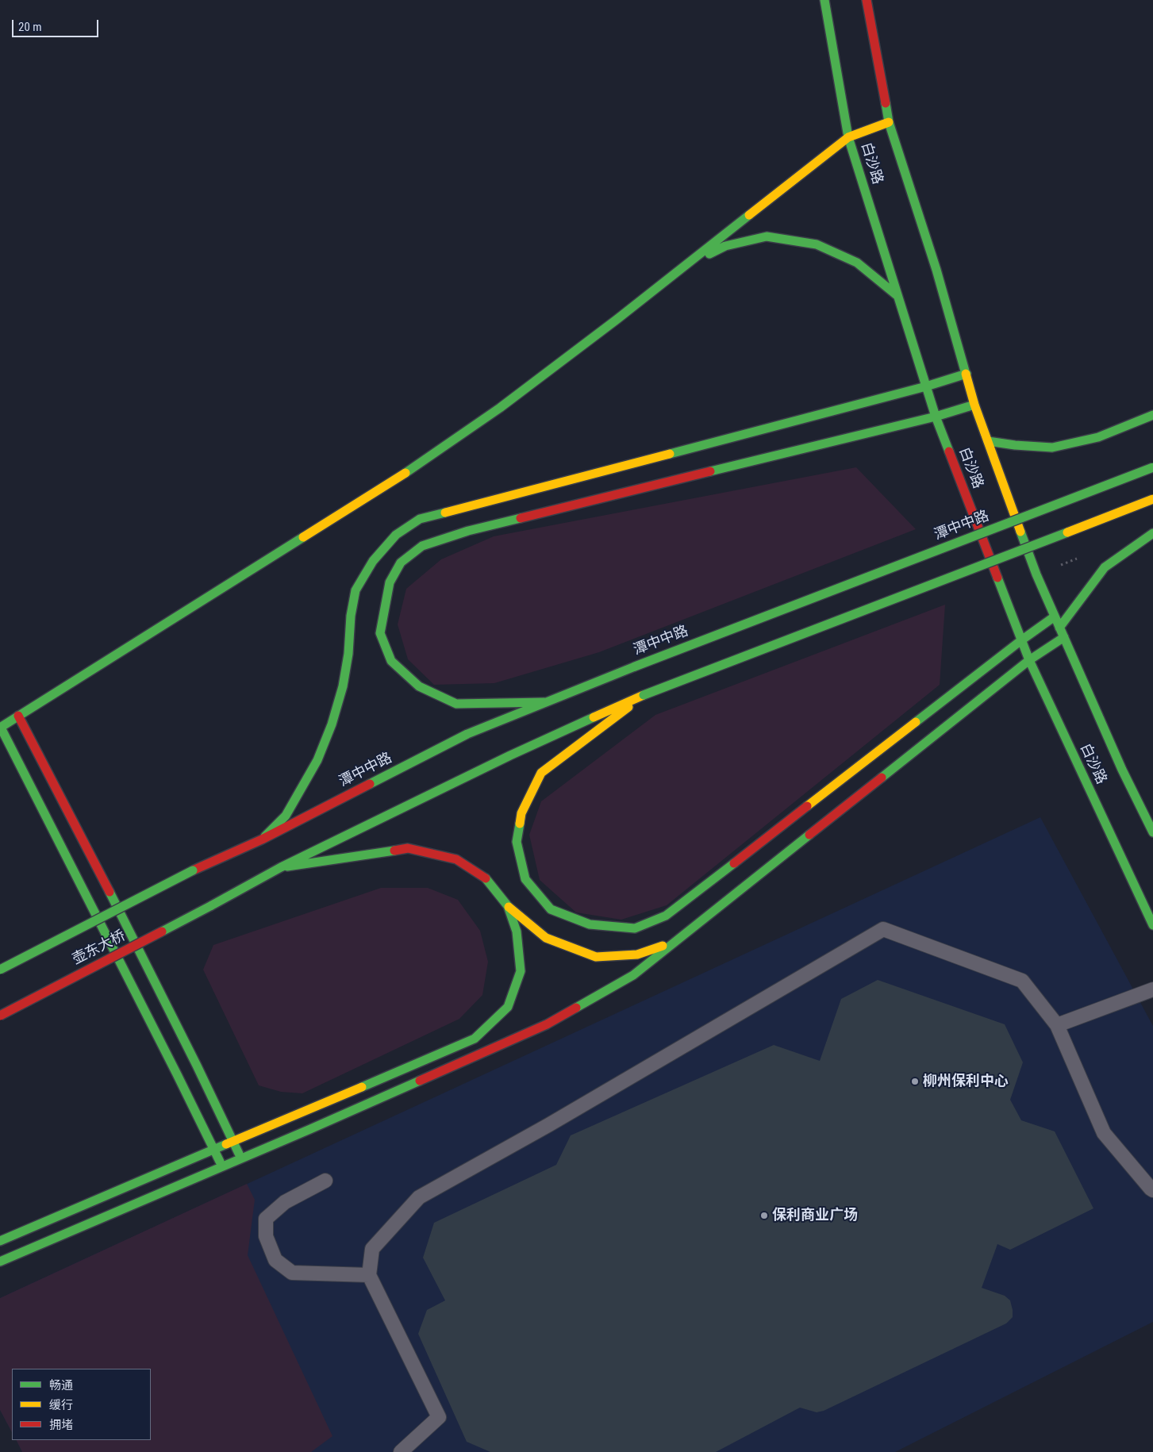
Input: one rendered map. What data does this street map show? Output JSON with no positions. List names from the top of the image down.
{
  "streets": {
    "main road": ["白沙路", "潭中中路", "壶东大桥"]
  },
  "crossings": [
    ["潭中中路", "壶东大桥"]
  ],
  "places": ["柳州保利中心", "保利商业广场"],
  "legend": ["畅通", "缓行", "拥堵"],
  "scale_bar": "20 m"
}
